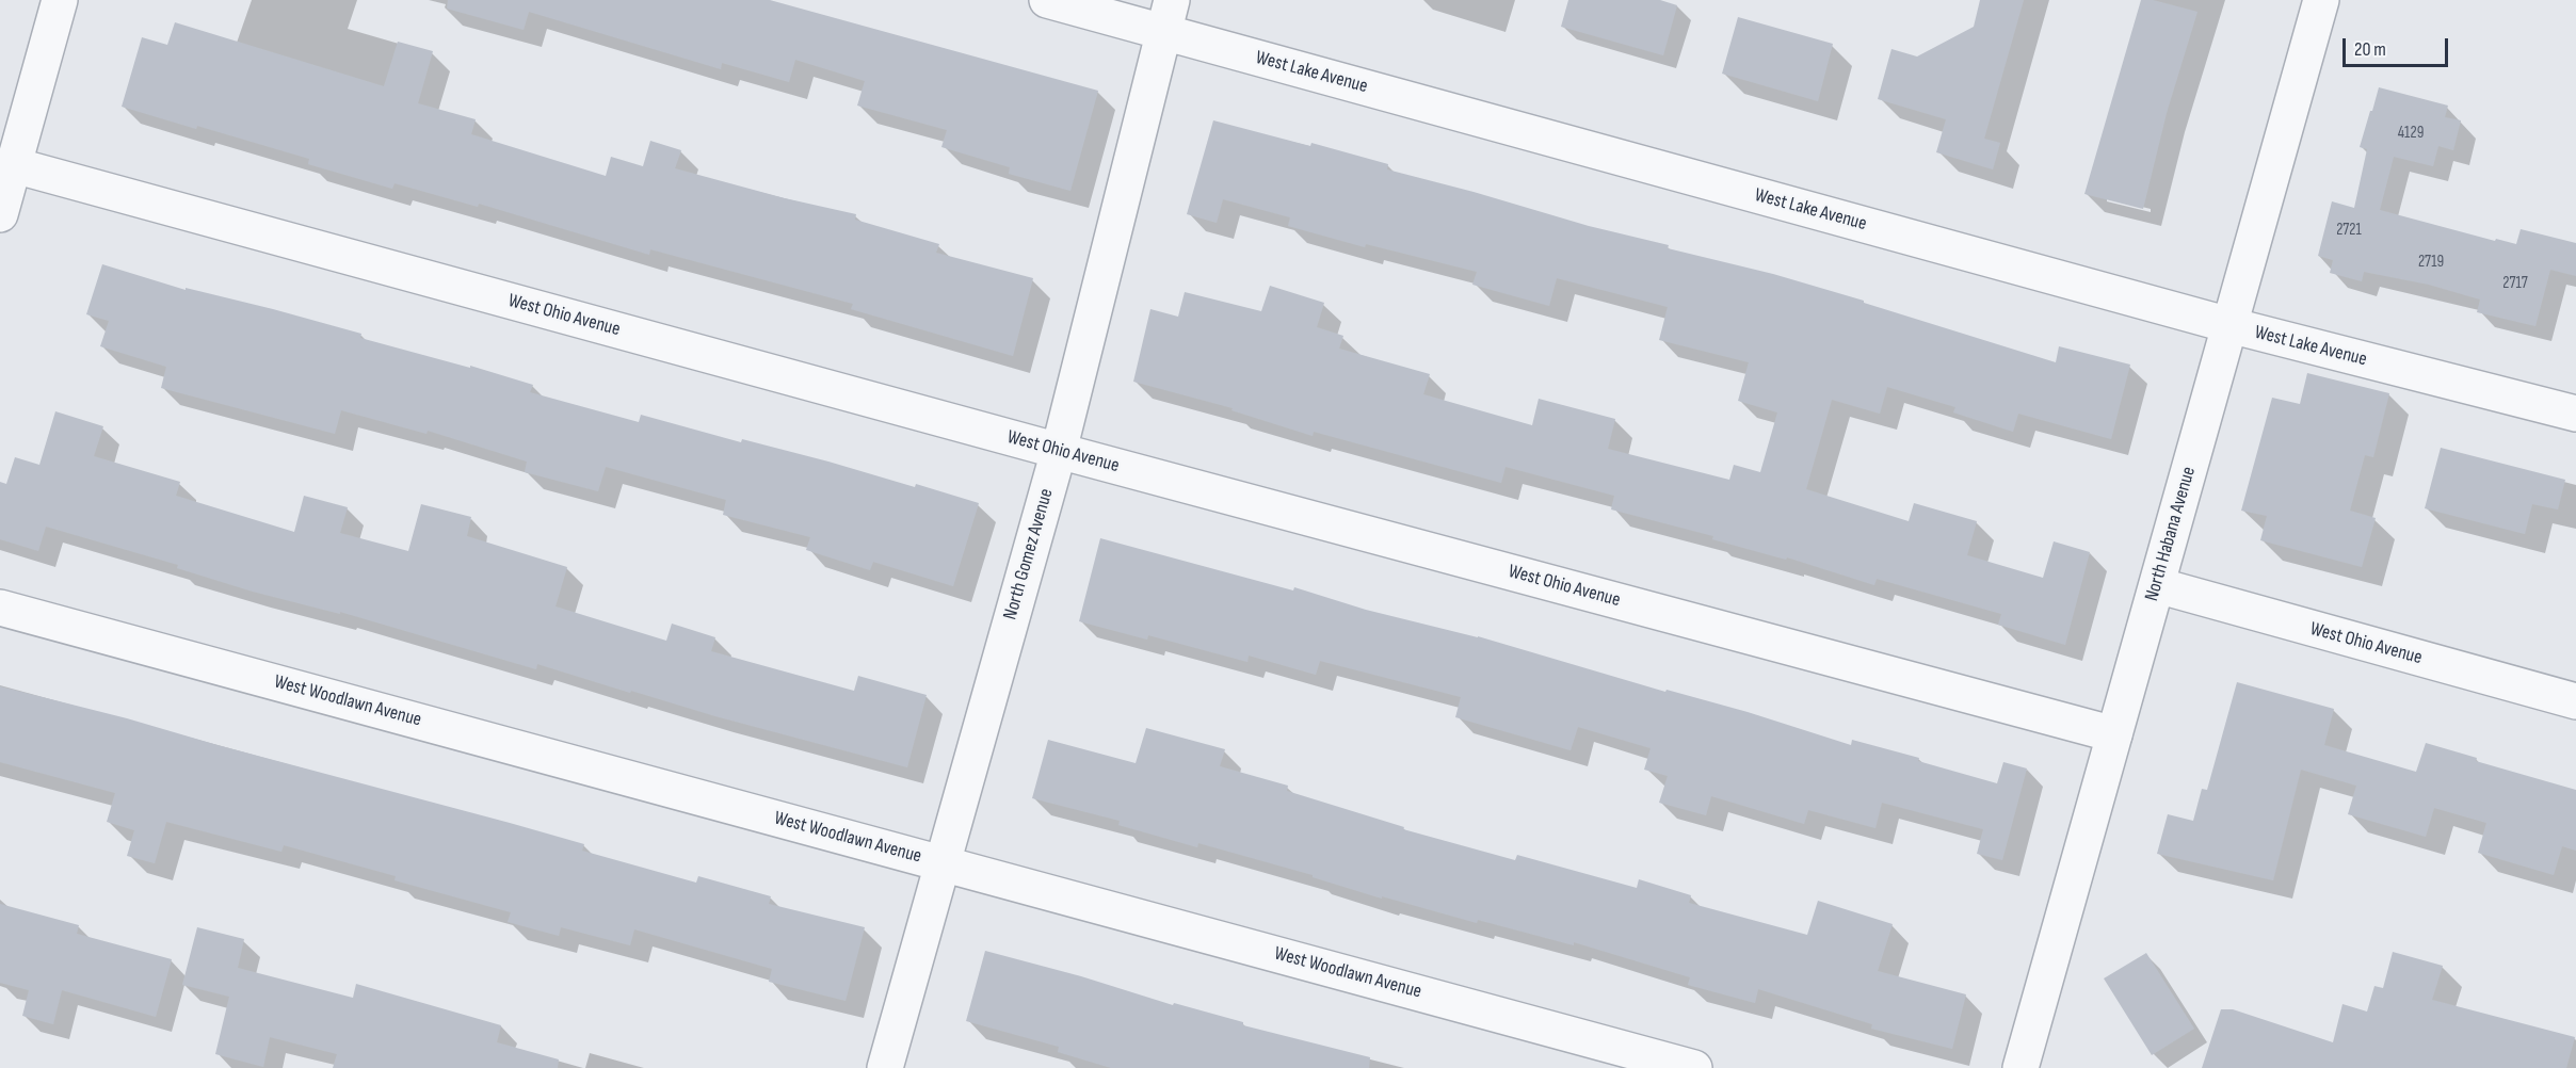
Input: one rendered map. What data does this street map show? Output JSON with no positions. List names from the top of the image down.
{
  "streets": {
    "street": [
      "West Lake Avenue",
      "West Ohio Avenue",
      "North Habana Avenue",
      "North Gomez Avenue",
      "West Woodlawn Avenue"
    ]
  },
  "crossings": [
    ["West Lake Avenue", "North Habana Avenue"],
    ["West Lake Avenue", "North Gomez Avenue"],
    ["West Ohio Avenue", "North Habana Avenue"],
    ["West Ohio Avenue", "North Gomez Avenue"],
    ["North Gomez Avenue", "West Woodlawn Avenue"]
  ],
  "house_numbers": [
    "4129",
    "2721",
    "2719",
    "2717"
  ],
  "scale_bar": "20 m"
}
